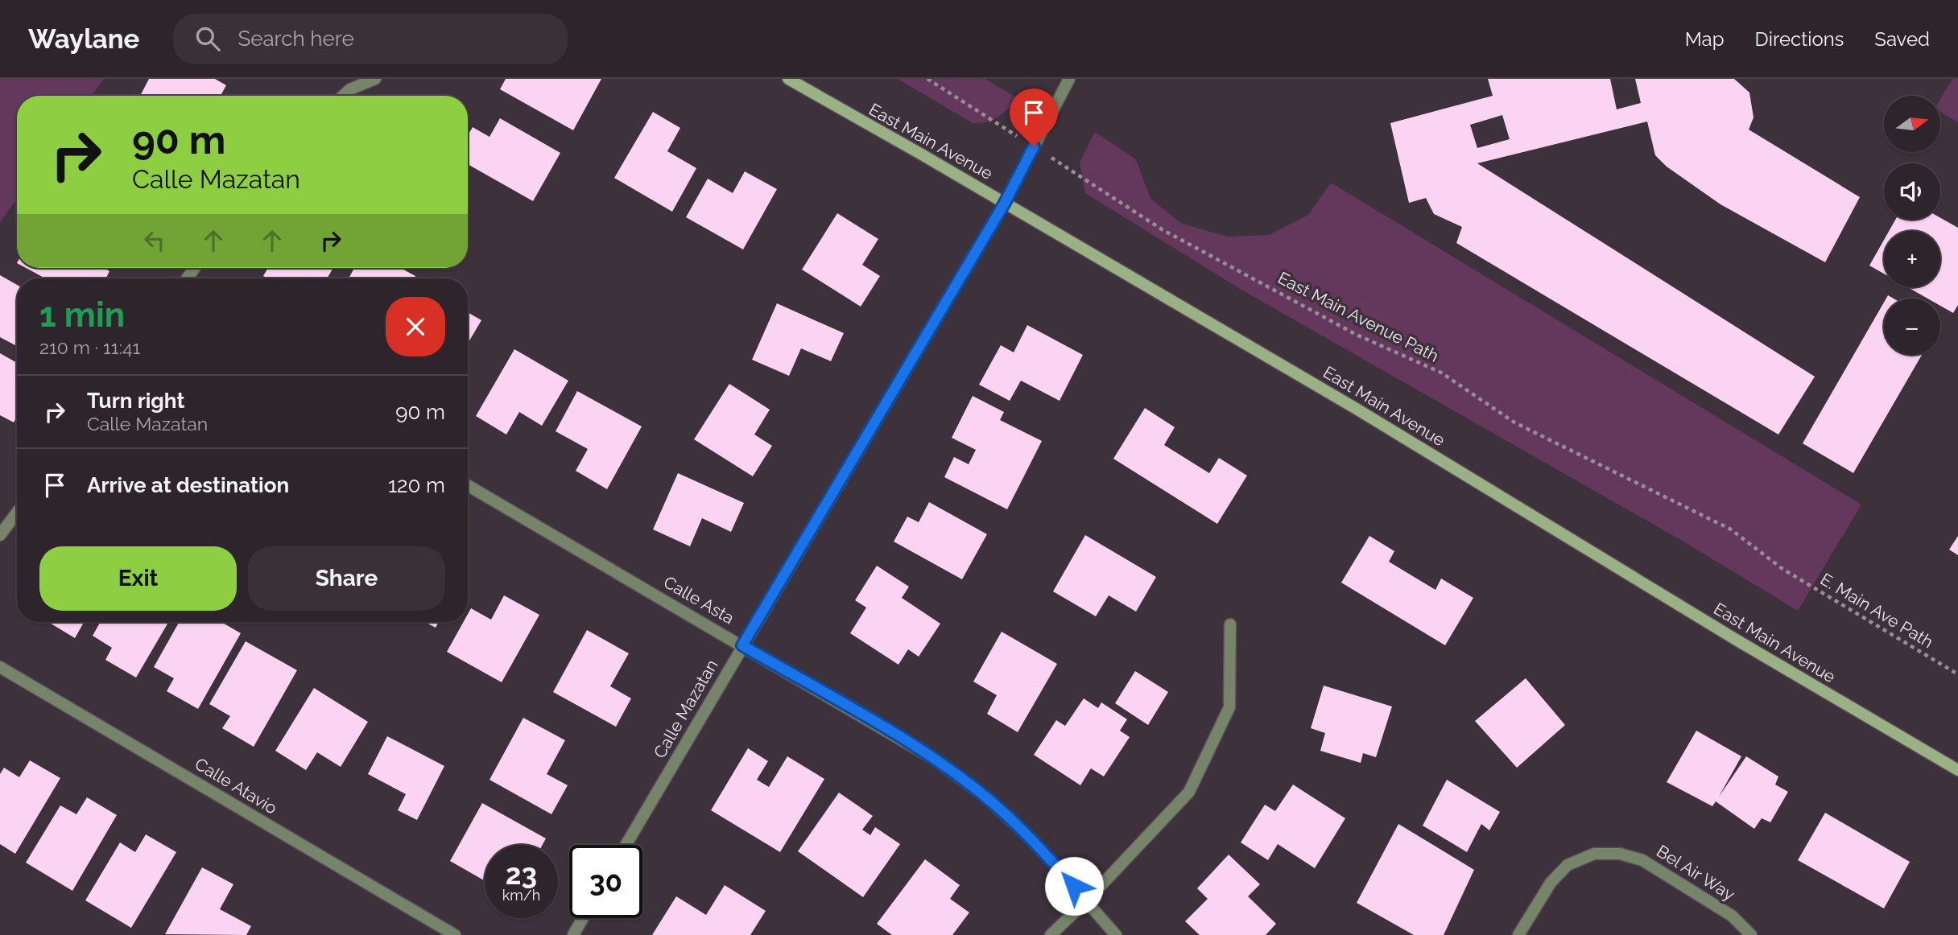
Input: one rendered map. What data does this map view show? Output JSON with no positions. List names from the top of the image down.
{
  "streets": {
    "main road": ["East Main Avenue"],
    "street": [
      "Calle Asta",
      "Calle Mazatan",
      "Calle Atavio",
      "Bel Air Way"
    ],
    "path": ["East Main Avenue Path", "E. Main Ave Path"]
  },
  "crossings": [
    ["East Main Avenue", "Calle Mazatan"],
    ["East Main Avenue Path", "E. Main Ave Path"],
    ["East Main Avenue Path", "Calle Mazatan"],
    ["Calle Asta", "Calle Mazatan"]
  ],
  "north": "right",
  "page": {
    "header": "Waylane",
    "search": "Search here",
    "nav": ["Map", "Directions", "Saved"],
    "map_buttons": ["+", "−"],
    "turn": ["90 m", "Calle Mazatan"],
    "heading": ["1 min", "210 m · 11:41"],
    "list": [
      {
        "name": "Turn right",
        "note": "Calle Mazatan",
        "value": "90 m"
      },
      {
        "name": "Arrive at destination",
        "value": "120 m"
      }
    ],
    "buttons": ["Exit", "Share"],
    "speed": "23 km/h",
    "limit": "30"
  }
}
